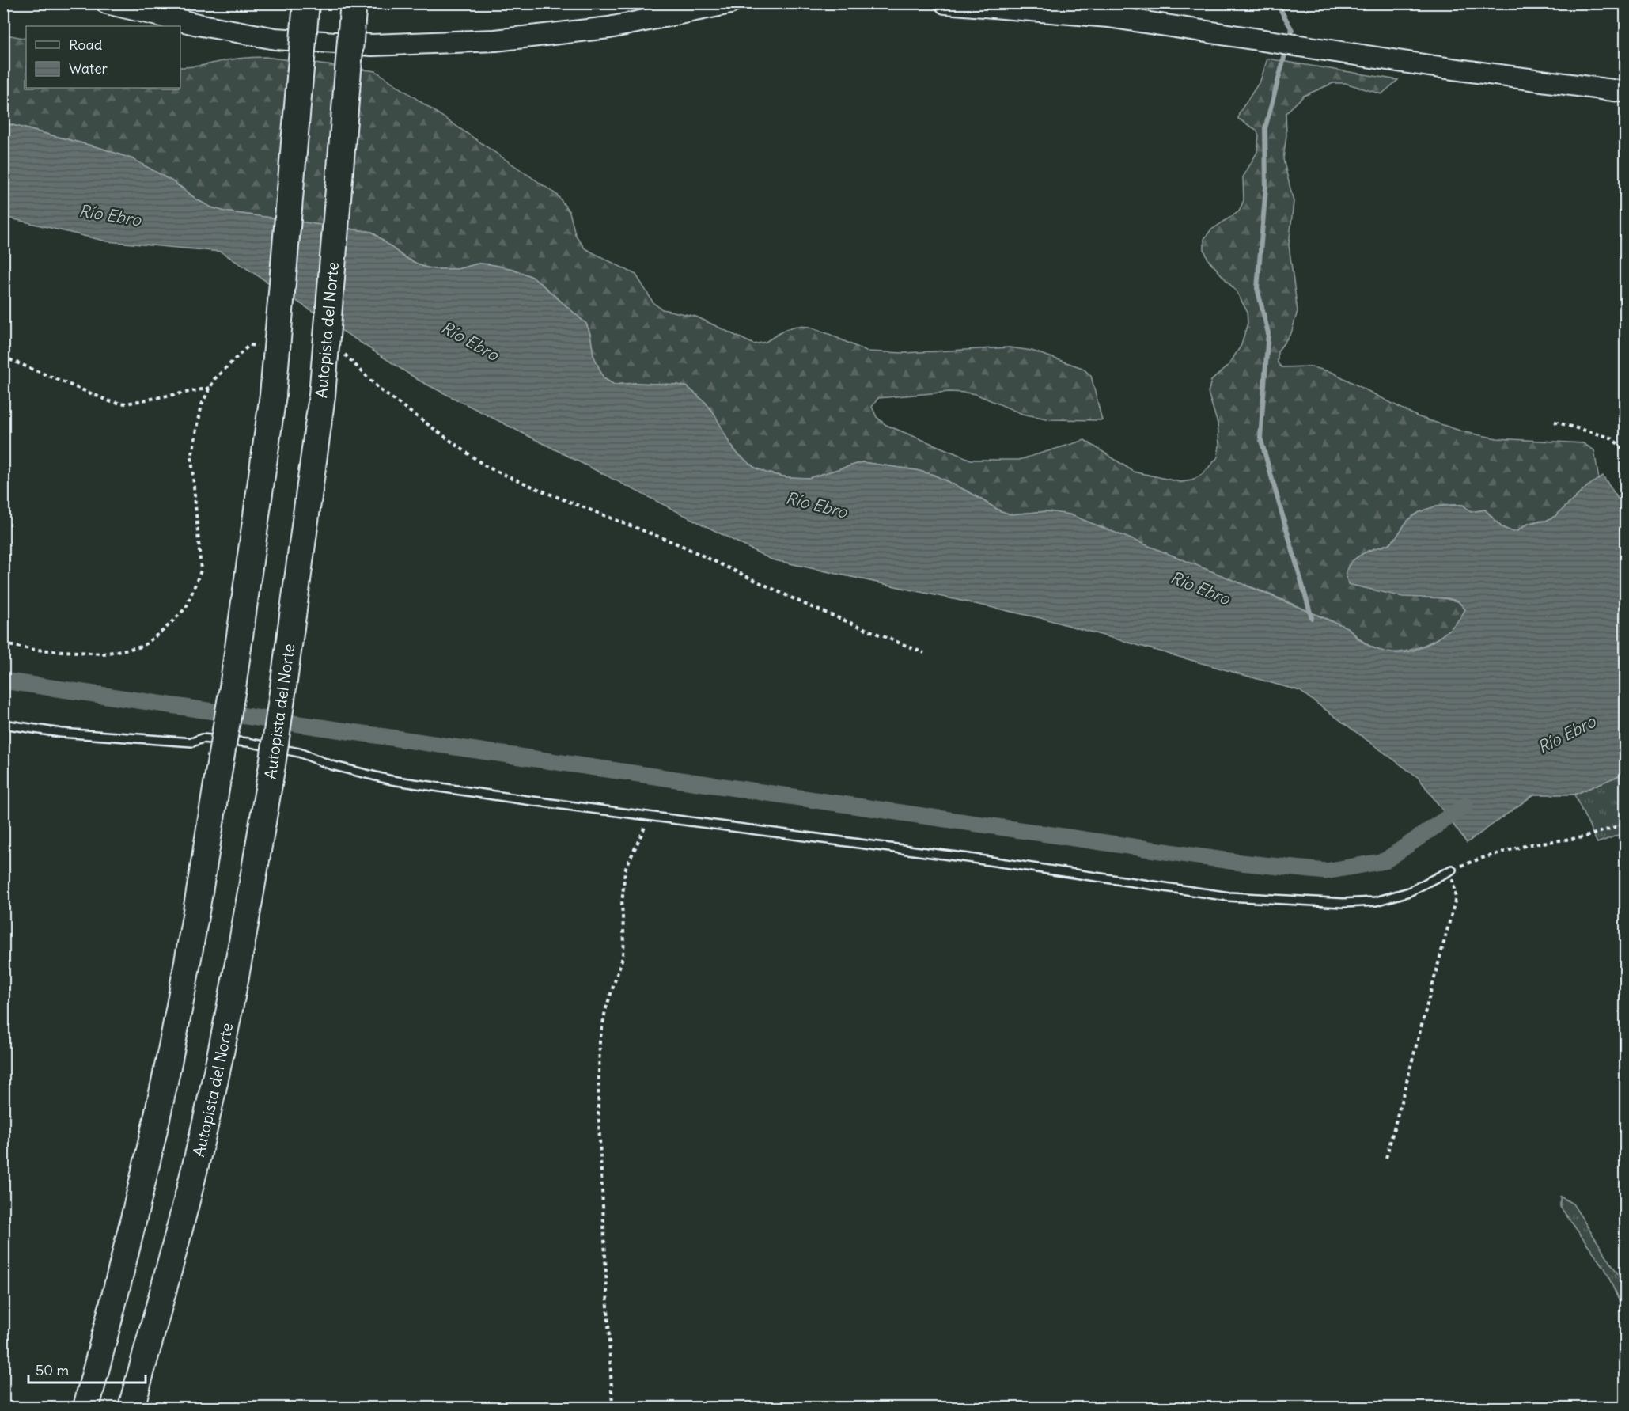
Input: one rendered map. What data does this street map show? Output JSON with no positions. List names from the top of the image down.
{
  "streets": {
    "highway": ["Autopista del Norte"]
  },
  "water": ["Río Ebro"],
  "legend": ["Road", "Water"],
  "scale_bar": "50 m"
}
